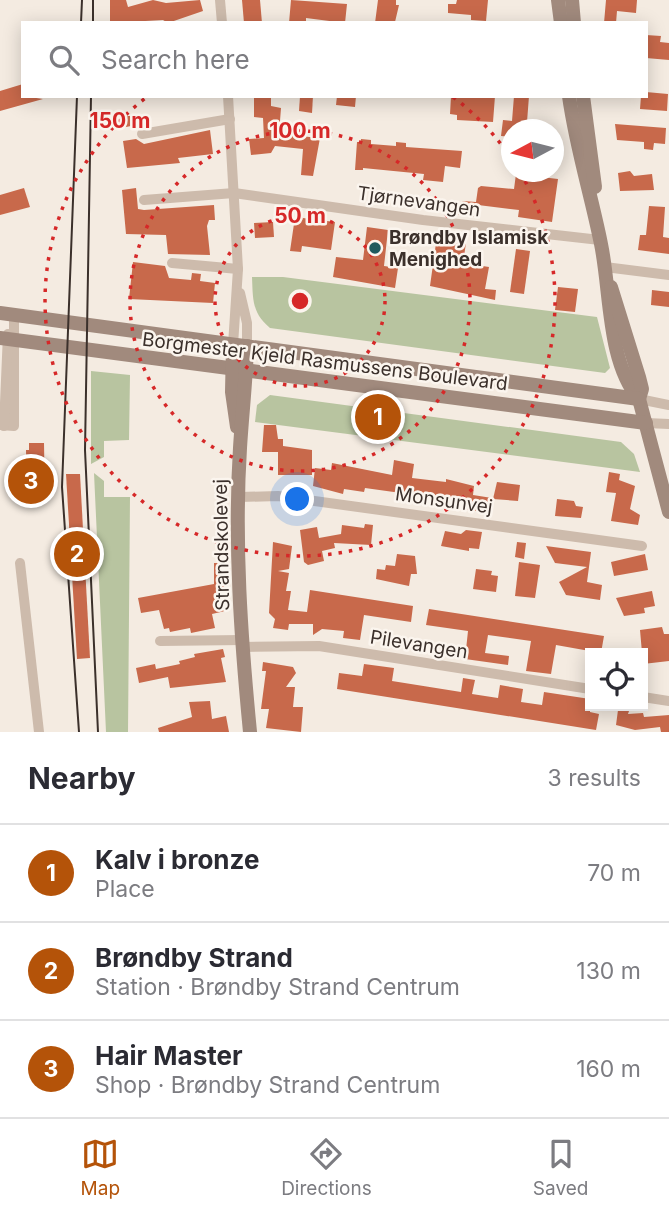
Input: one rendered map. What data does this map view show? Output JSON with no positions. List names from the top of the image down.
{
  "streets": {
    "street": [
      "Tjørnevangen",
      "Borgmester Kjeld Rasmussens Boulevard",
      "Monsunvej",
      "Strandskolevej",
      "Pilevangen"
    ]
  },
  "crossings": [
    ["Tjørnevangen", "Strandskolevej"],
    ["Borgmester Kjeld Rasmussens Boulevard", "Strandskolevej"],
    ["Monsunvej", "Strandskolevej"],
    ["Strandskolevej", "Pilevangen"]
  ],
  "places": ["Brøndby Islamisk Menighed"],
  "north": "left",
  "page": {
    "search": "Search here",
    "pins": ["1", "3", "2"],
    "heading": ["Nearby", "3 results"],
    "list": [
      {
        "mark": "1",
        "name": "Kalv i bronze",
        "note": "Place",
        "value": "70 m"
      },
      {
        "mark": "2",
        "name": "Brøndby Strand",
        "note": "Station · Brøndby Strand Centrum",
        "value": "130 m"
      },
      {
        "mark": "3",
        "name": "Hair Master",
        "note": "Shop · Brøndby Strand Centrum",
        "value": "160 m"
      }
    ],
    "nav": ["Map", "Directions", "Saved"]
  },
  "rings": ["150 m", "100 m", "50 m"]
}
